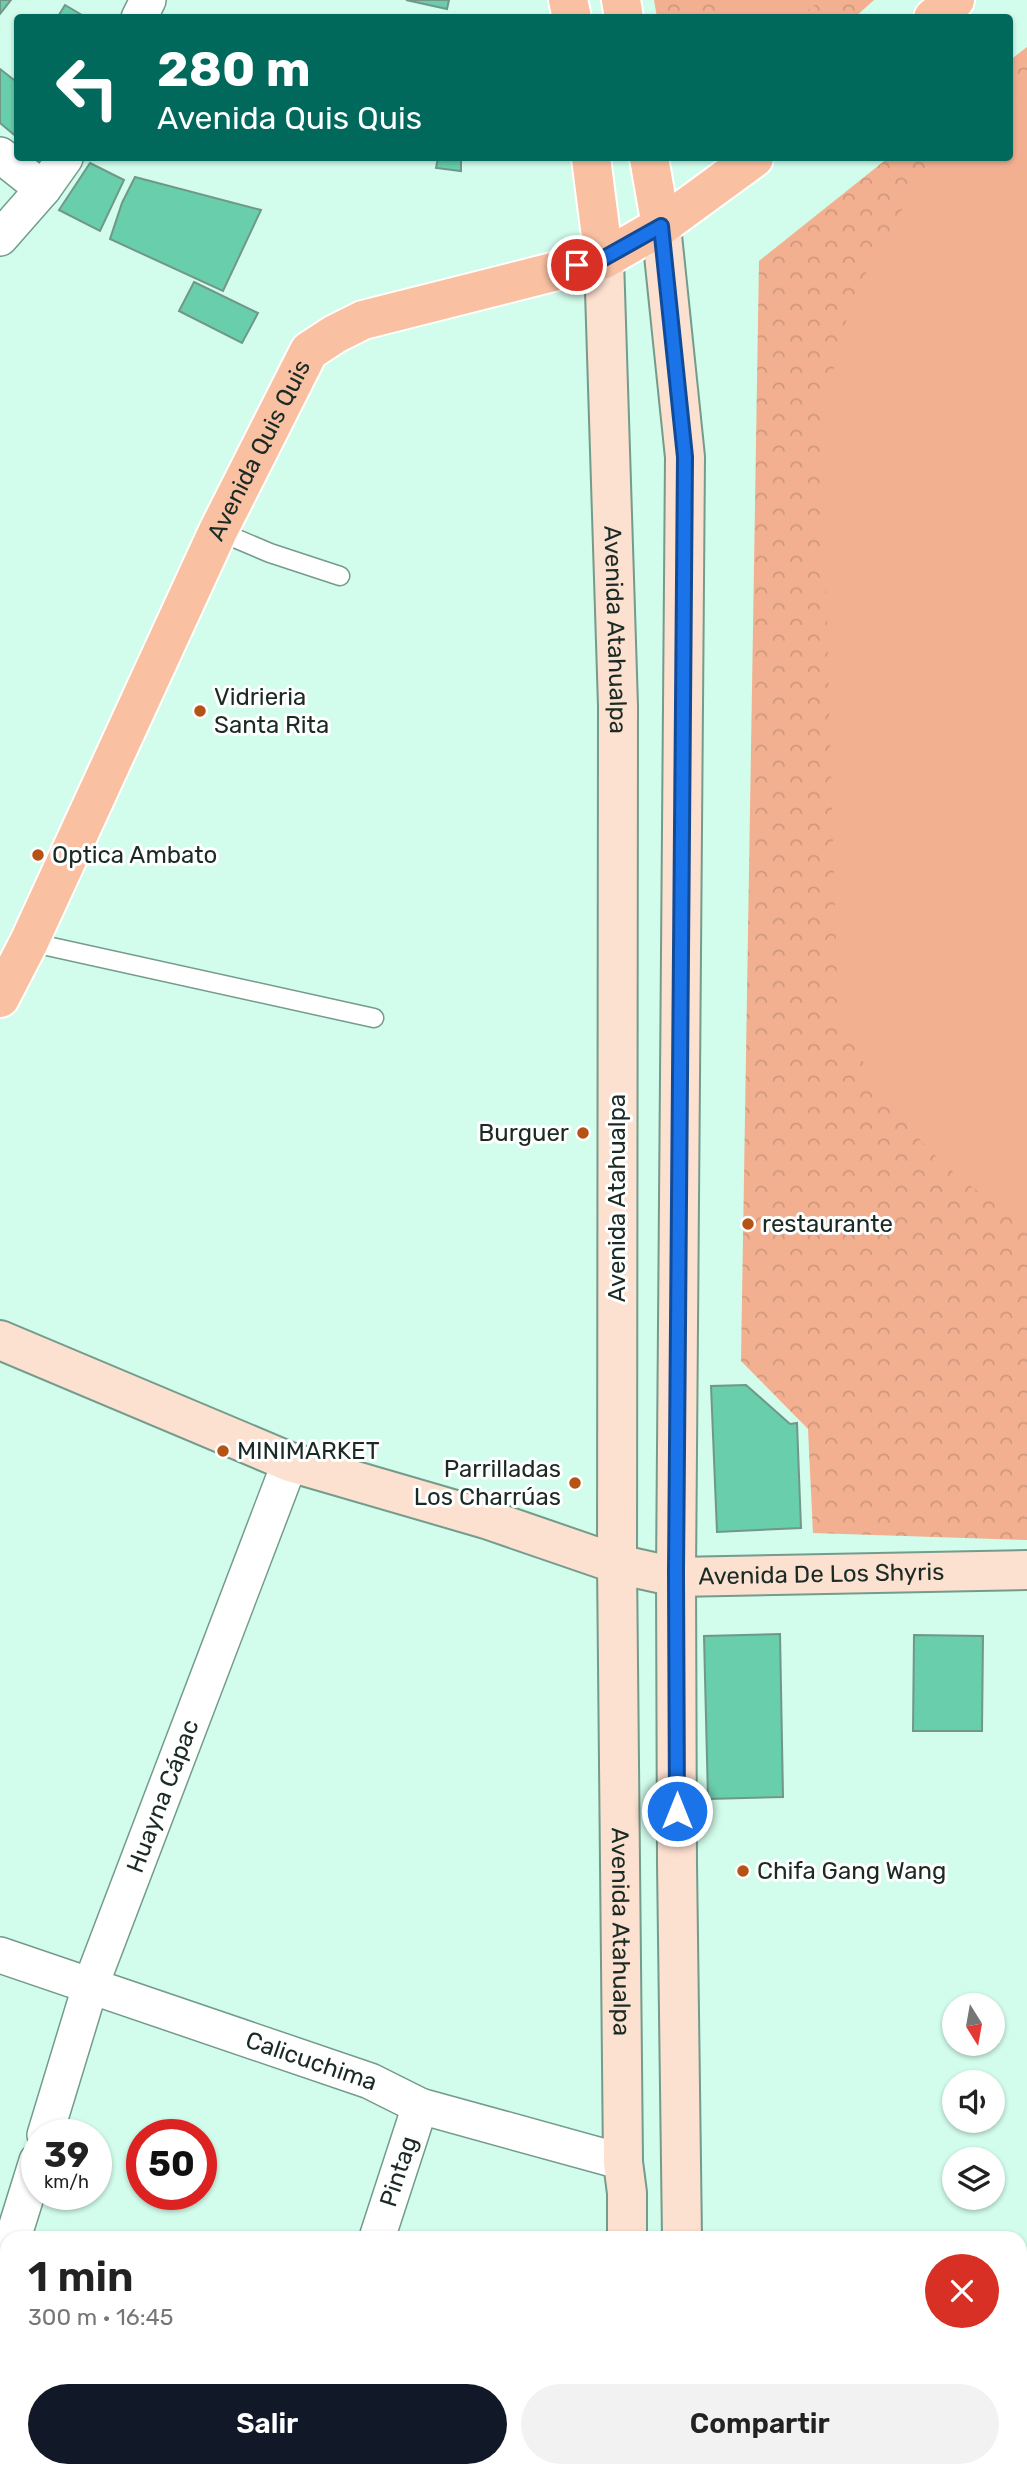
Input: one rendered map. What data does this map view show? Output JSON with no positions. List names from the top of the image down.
{
  "streets": {
    "main road": ["Avenida Quis Quis", "Avenida Atahualpa", "Avenida De Los Shyris"],
    "street": ["Huayna Cápac", "Calicuchima", "Pintag"]
  },
  "crossings": [
    ["Avenida Quis Quis", "Avenida Atahualpa"],
    ["Avenida Atahualpa", "Avenida De Los Shyris"],
    ["Avenida Atahualpa", "Calicuchima"],
    ["Avenida De Los Shyris", "Huayna Cápac"],
    ["Huayna Cápac", "Calicuchima"],
    ["Calicuchima", "Pintag"]
  ],
  "places": [
    "Vidrieria Santa Rita",
    "Optica Ambato",
    "Burguer",
    "restaurante",
    "MINIMARKET",
    "Parrilladas Los Charrúas",
    "Chifa Gang Wang"
  ],
  "north": "bottom",
  "page": {
    "turn": ["280 m", "Avenida Quis Quis"],
    "speed": "39 km/h",
    "limit": "50",
    "heading": ["1 min", "300 m · 16:45"],
    "buttons": ["Salir", "Compartir"]
  }
}
